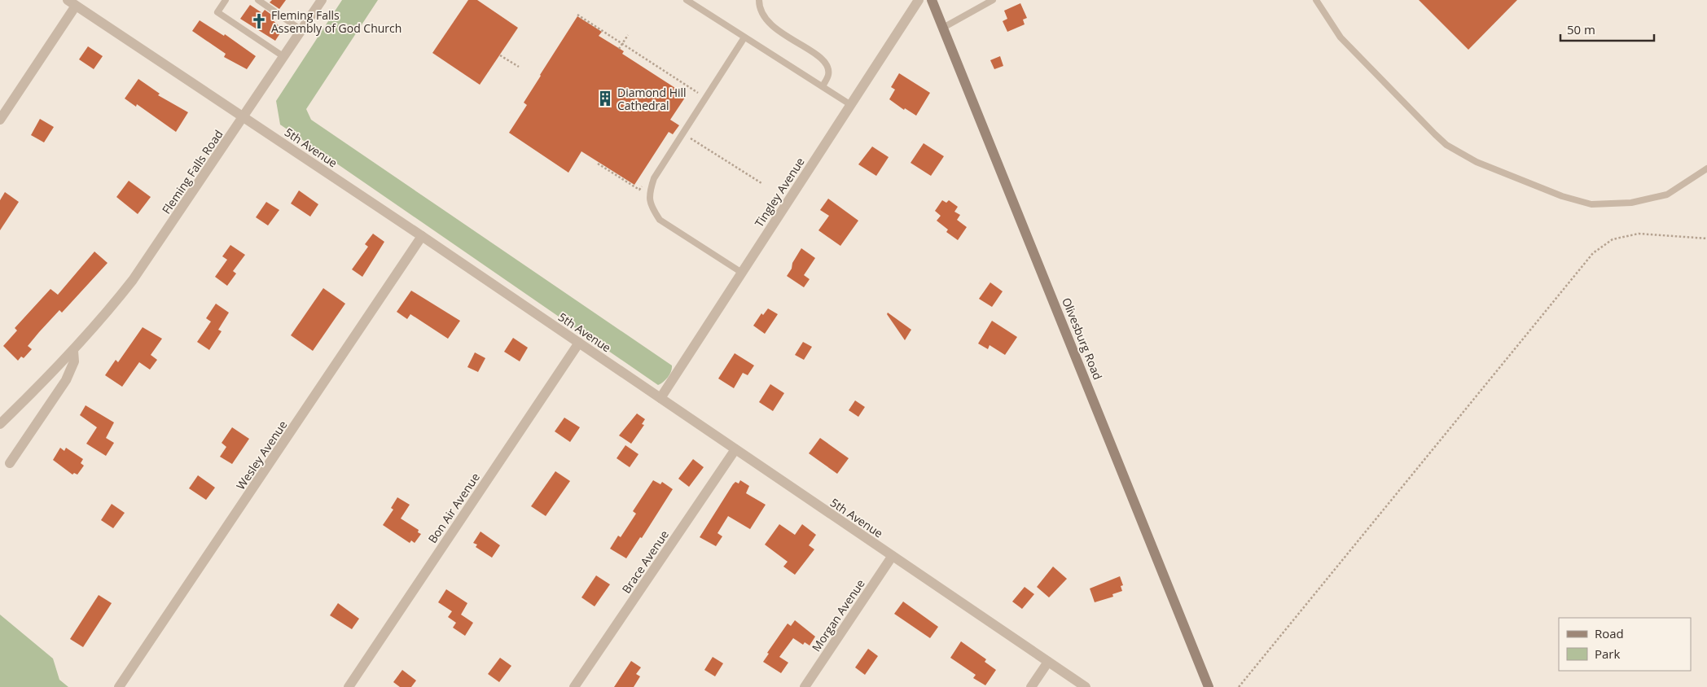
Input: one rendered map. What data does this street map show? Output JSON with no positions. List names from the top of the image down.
{
  "streets": {
    "main road": ["Olivesburg Road"],
    "street": [
      "5th Avenue",
      "Fleming Falls Road",
      "Tingley Avenue",
      "Wesley Avenue",
      "Bon Air Avenue",
      "Brace Avenue",
      "Morgan Avenue"
    ]
  },
  "crossings": [
    ["5th Avenue", "Fleming Falls Road"],
    ["5th Avenue", "Tingley Avenue"],
    ["5th Avenue", "Wesley Avenue"],
    ["5th Avenue", "Bon Air Avenue"],
    ["5th Avenue", "Brace Avenue"],
    ["5th Avenue", "Morgan Avenue"]
  ],
  "places": {
    "church": ["Fleming Falls Assembly of God Church"],
    "building": ["Diamond Hill Cathedral"]
  },
  "legend": ["Road", "Park"],
  "scale_bar": "50 m"
}
